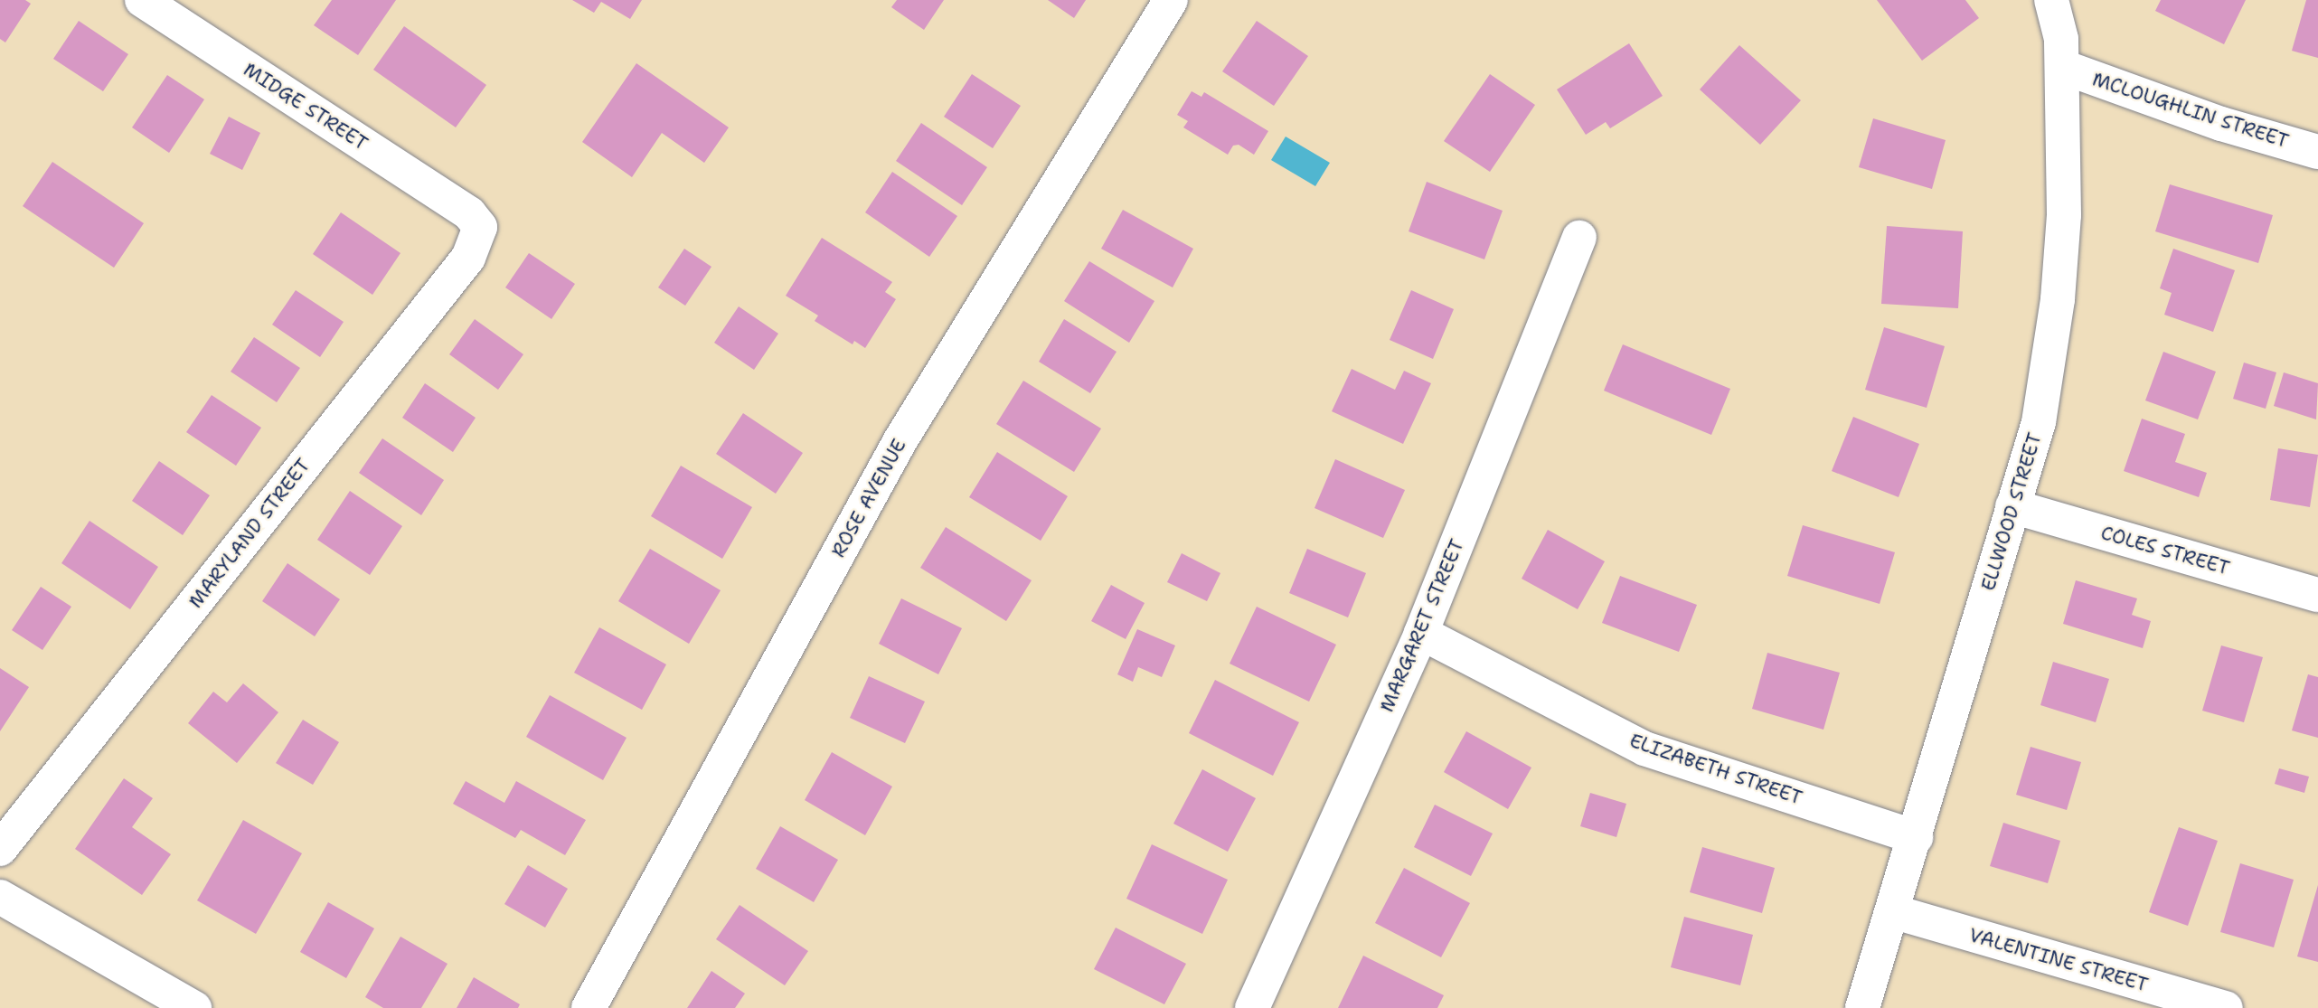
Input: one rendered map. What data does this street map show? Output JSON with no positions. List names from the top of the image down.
{
  "streets": {
    "street": [
      "MIDGE STREET",
      "MCLOUGHLIN STREET",
      "ROSE AVENUE",
      "ELLWOOD STREET",
      "MARYLAND STREET",
      "COLES STREET",
      "MARGARET STREET",
      "ELIZABETH STREET",
      "VALENTINE STREET"
    ]
  },
  "crossings": [
    ["MIDGE STREET", "MARYLAND STREET"],
    ["MCLOUGHLIN STREET", "ELLWOOD STREET"],
    ["ELLWOOD STREET", "COLES STREET"],
    ["ELLWOOD STREET", "ELIZABETH STREET"],
    ["ELLWOOD STREET", "VALENTINE STREET"],
    ["MARGARET STREET", "ELIZABETH STREET"]
  ]
}
